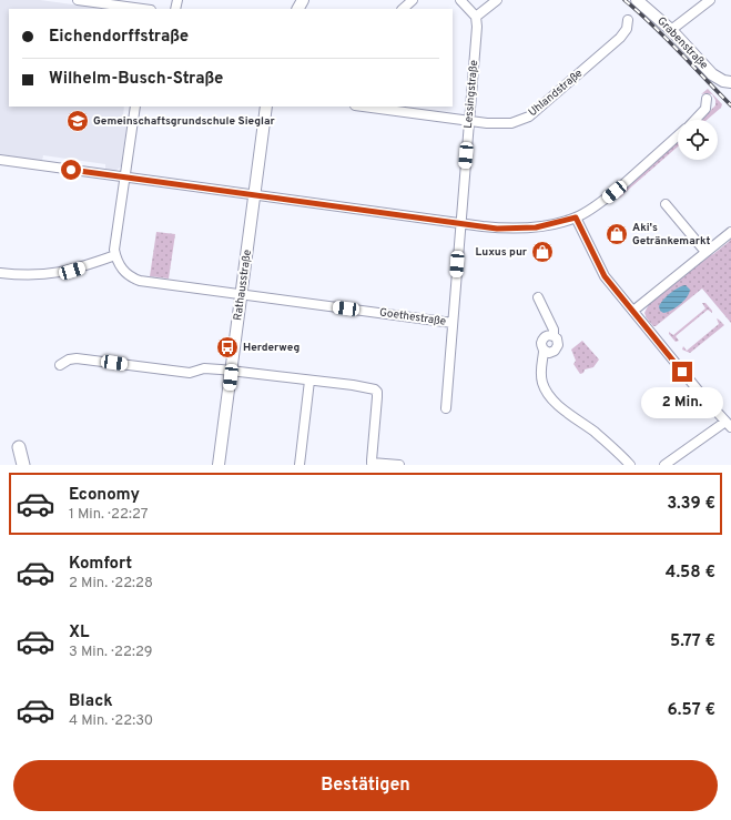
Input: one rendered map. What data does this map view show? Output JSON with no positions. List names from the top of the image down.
{
  "streets": {
    "street": [
      "Grabenstraße",
      "Uhlandstraße",
      "Lessingstraße",
      "Rathausstraße",
      "Goethestraße"
    ]
  },
  "crossings": [
    ["Uhlandstraße", "Lessingstraße"],
    ["Lessingstraße", "Goethestraße"],
    ["Rathausstraße", "Goethestraße"]
  ],
  "places": {
    "school or university": ["Gemeinschaftsgrundschule Sieglar"],
    "shop": ["Aki's Getränkemarkt", "Luxus pur"],
    "bus stop": ["Herderweg"]
  },
  "page": {
    "banner": ["Eichendorffstraße", "Wilhelm-Busch-Straße"],
    "bubble": "2 Min.",
    "list": [
      {
        "name": "Economy",
        "note": "1 Min. · 22:27",
        "value": "3.39 €"
      },
      {
        "name": "Komfort",
        "note": "2 Min. · 22:28",
        "value": "4.58 €"
      },
      {
        "name": "XL",
        "note": "3 Min. · 22:29",
        "value": "5.77 €"
      },
      {
        "name": "Black",
        "note": "4 Min. · 22:30",
        "value": "6.57 €"
      }
    ],
    "buttons": "Bestätigen"
  }
}
